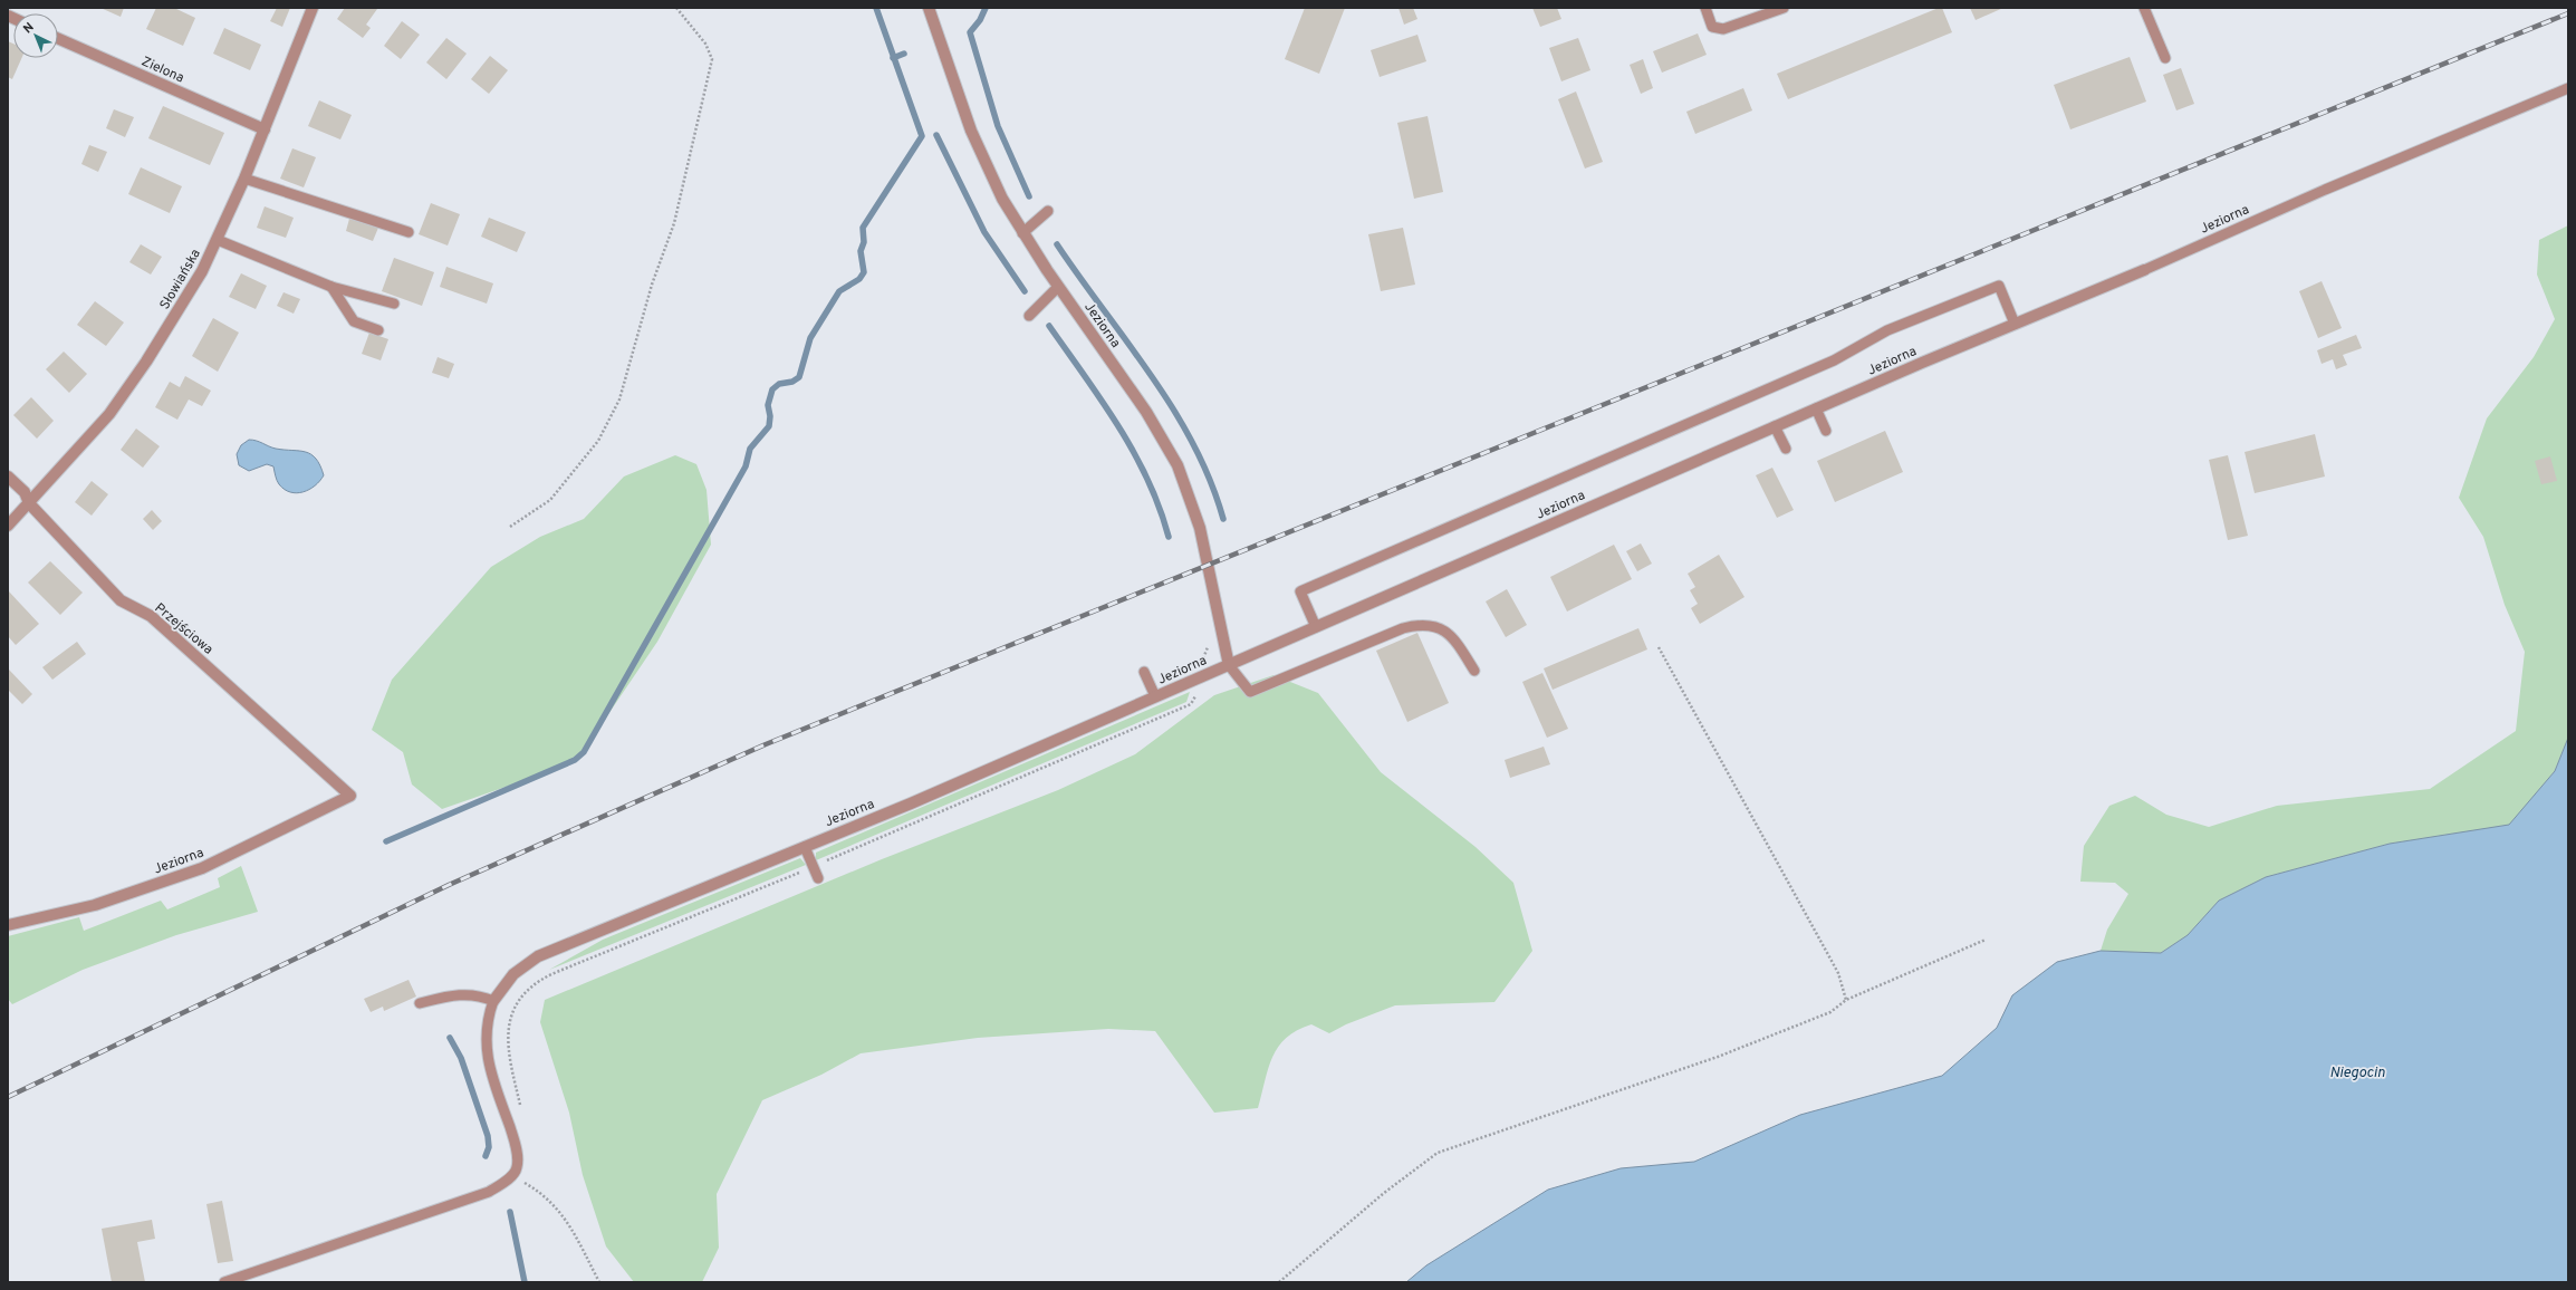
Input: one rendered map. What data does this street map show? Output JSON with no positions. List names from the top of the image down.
{
  "streets": {
    "street": [
      "Zielona",
      "Jeziorna",
      "Słowiańska",
      "Przejściowa"
    ]
  },
  "crossings": [
    ["Zielona", "Słowiańska"],
    ["Jeziorna", "Przejściowa"],
    ["Słowiańska", "Przejściowa"]
  ],
  "water": ["Niegocin"],
  "north": "top left"
}
